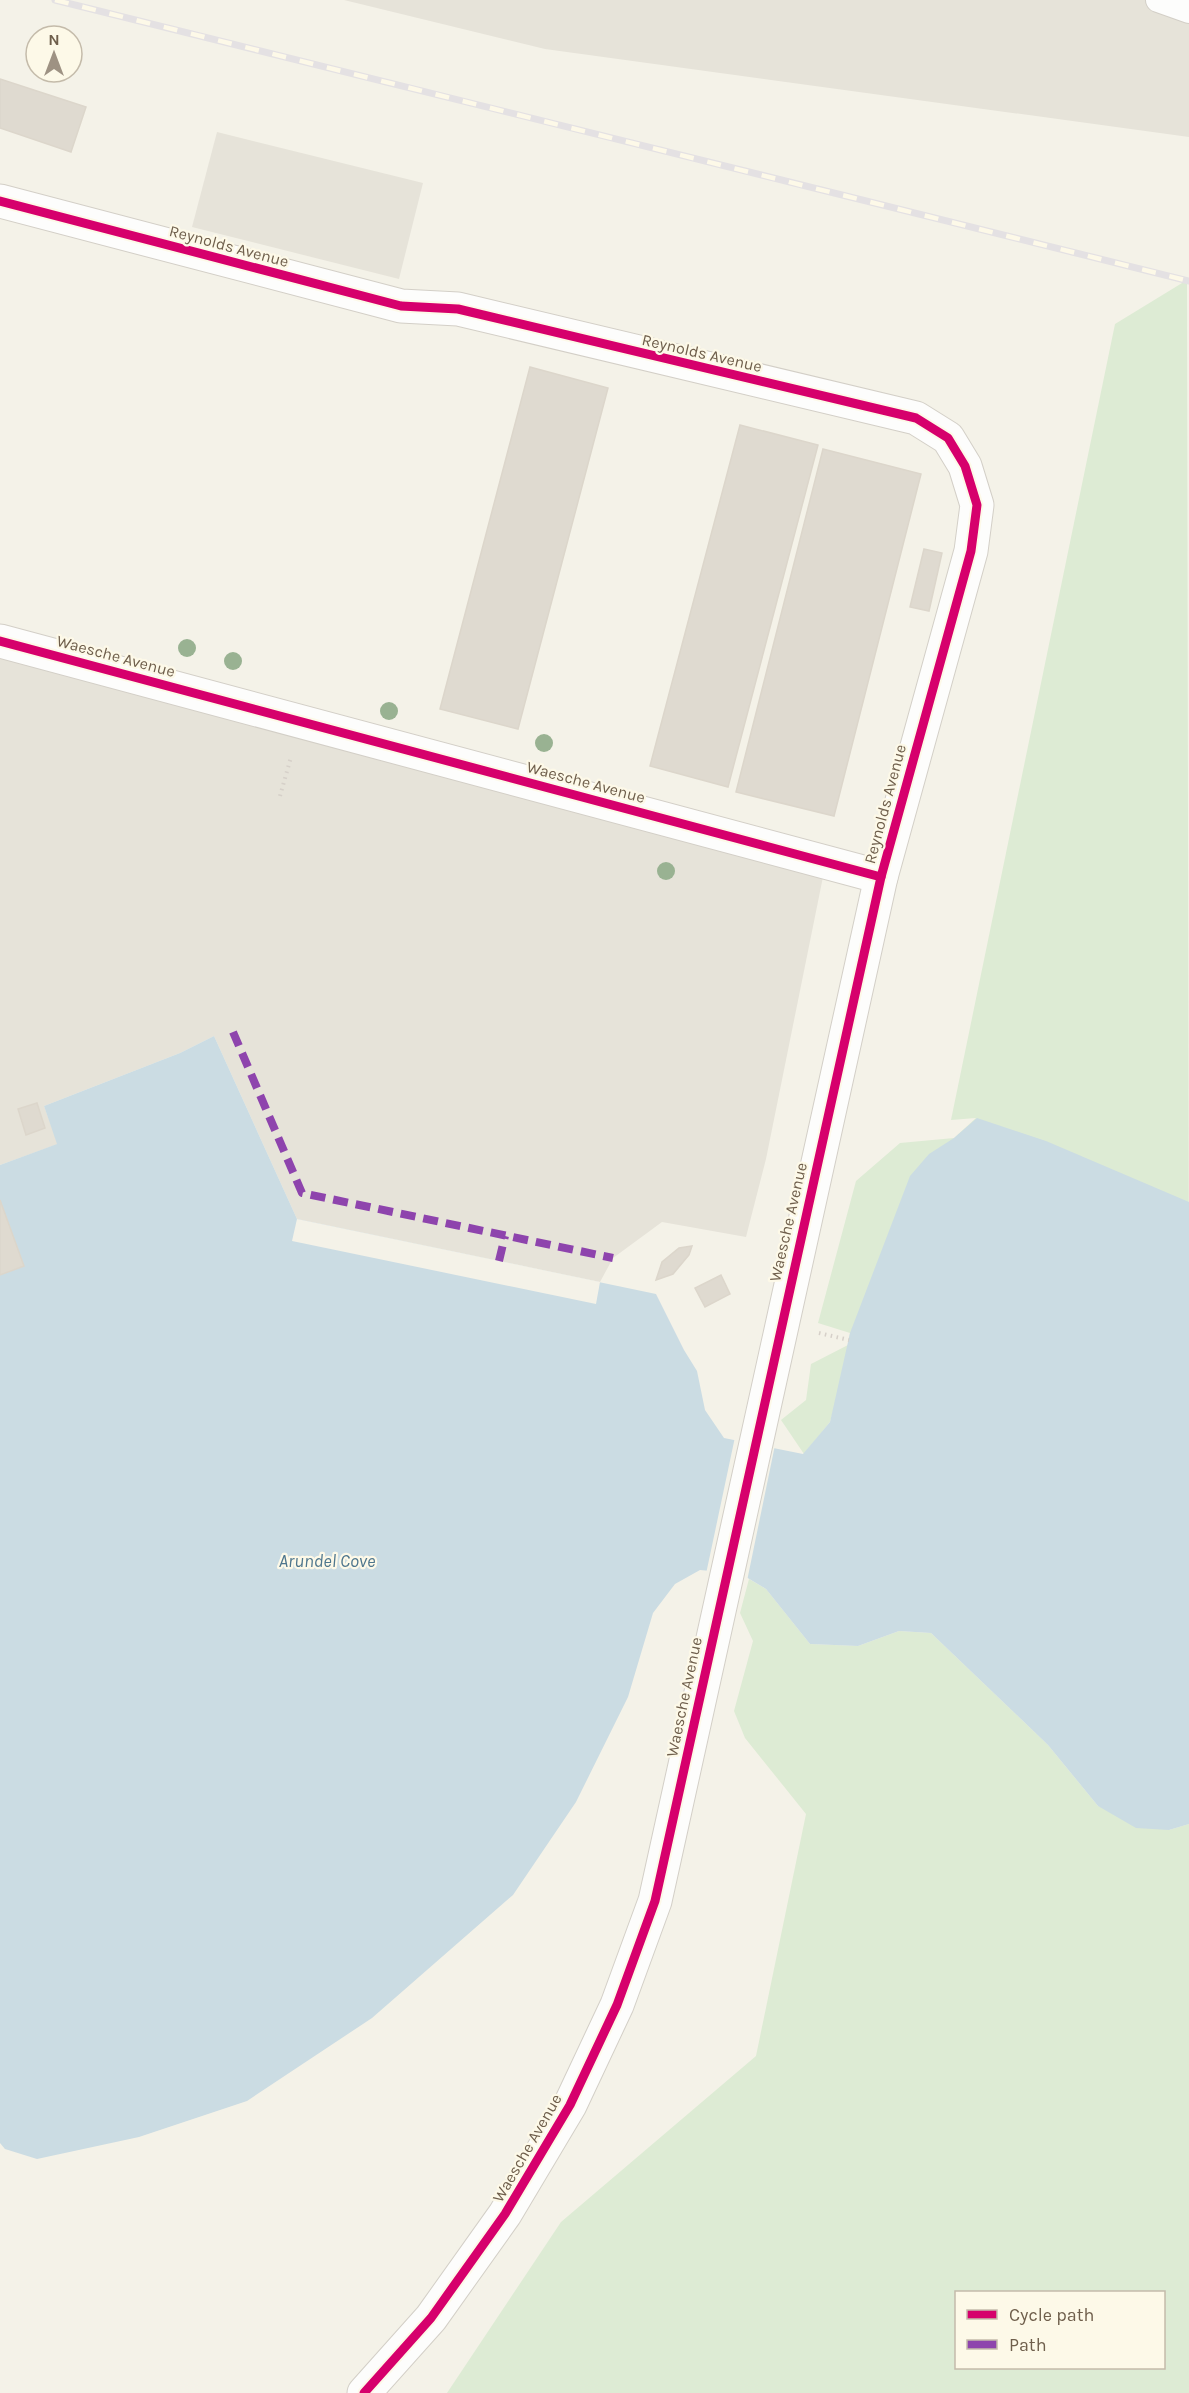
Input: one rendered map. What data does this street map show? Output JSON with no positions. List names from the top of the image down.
{
  "streets": {
    "street": ["Reynolds Avenue", "Waesche Avenue"]
  },
  "crossings": [
    ["Reynolds Avenue", "Waesche Avenue"]
  ],
  "water": ["Arundel Cove"],
  "legend": ["Cycle path", "Path"],
  "north": "top"
}
